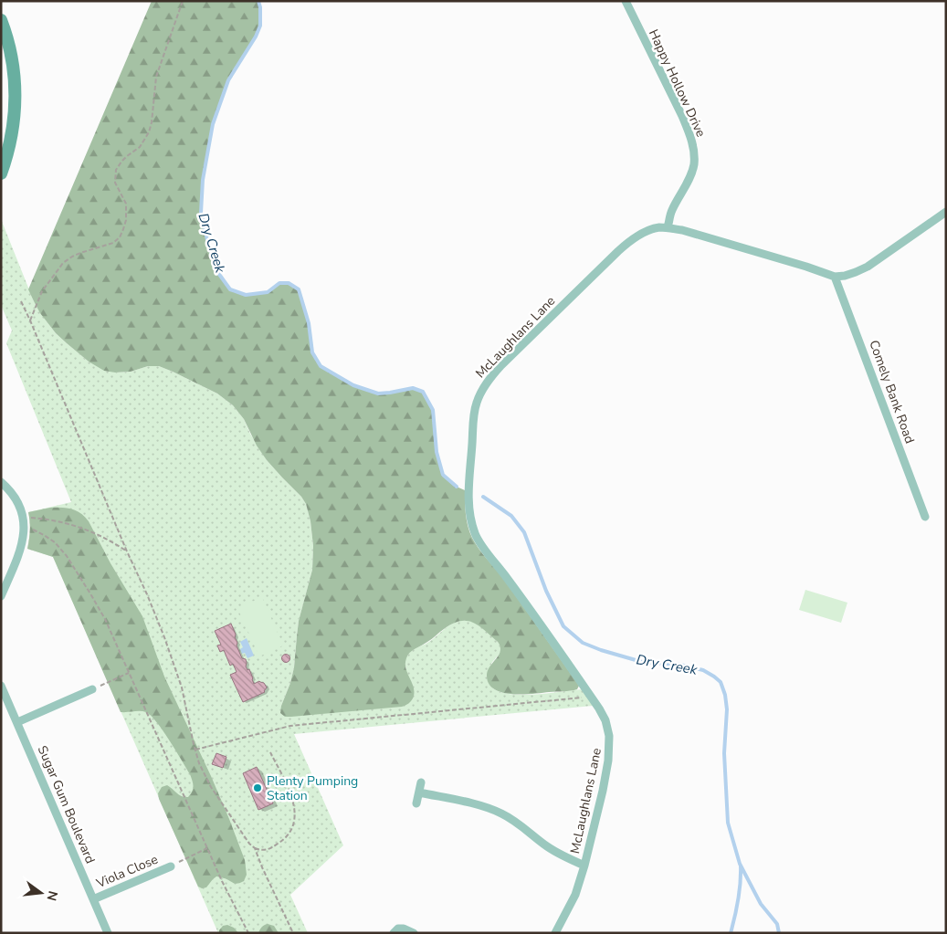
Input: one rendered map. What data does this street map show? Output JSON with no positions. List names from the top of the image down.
{
  "streets": {
    "street": [
      "Happy Hollow Drive",
      "McLaughlans Lane",
      "Comely Bank Road",
      "Sugar Gum Boulevard",
      "Viola Close"
    ]
  },
  "crossings": [
    ["Happy Hollow Drive", "McLaughlans Lane"],
    ["McLaughlans Lane", "Comely Bank Road"],
    ["Sugar Gum Boulevard", "Viola Close"]
  ],
  "water": ["Dry Creek"],
  "places": ["Plenty Pumping Station"],
  "north": "right"
}
